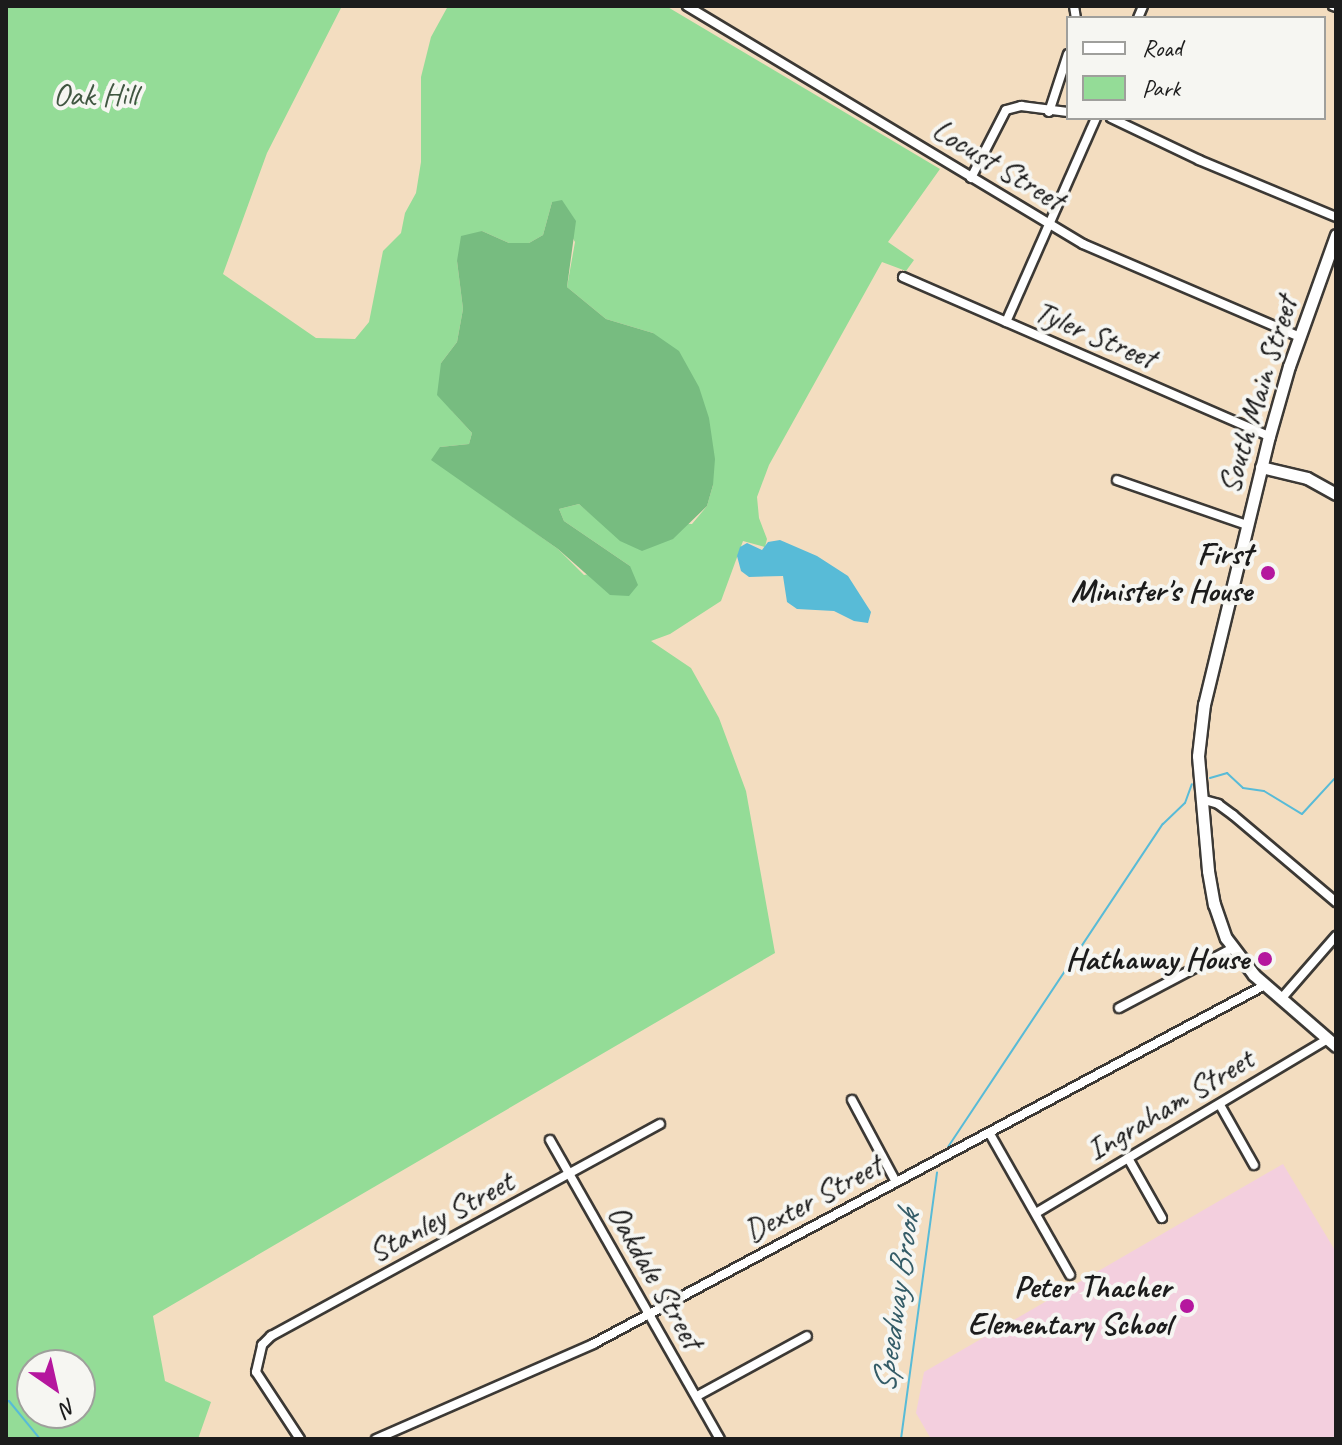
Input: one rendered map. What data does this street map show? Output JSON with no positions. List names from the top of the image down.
{
  "streets": {
    "main road": ["South Main Street"],
    "street": [
      "Locust Street",
      "Tyler Street",
      "Ingraham Street",
      "Dexter Street",
      "Stanley Street",
      "Oakdale Street"
    ]
  },
  "crossings": [
    ["Locust Street", "South Main Street"],
    ["Tyler Street", "South Main Street"],
    ["South Main Street", "Ingraham Street"],
    ["South Main Street", "Dexter Street"],
    ["Dexter Street", "Oakdale Street"],
    ["Stanley Street", "Oakdale Street"]
  ],
  "water": ["Speedway Brook"],
  "parks": ["Oak Hill"],
  "places": ["First Minister's House", "Hathaway House", "Peter Thacher Elementary School"],
  "legend": ["Road", "Park"],
  "north": "bottom right"
}
